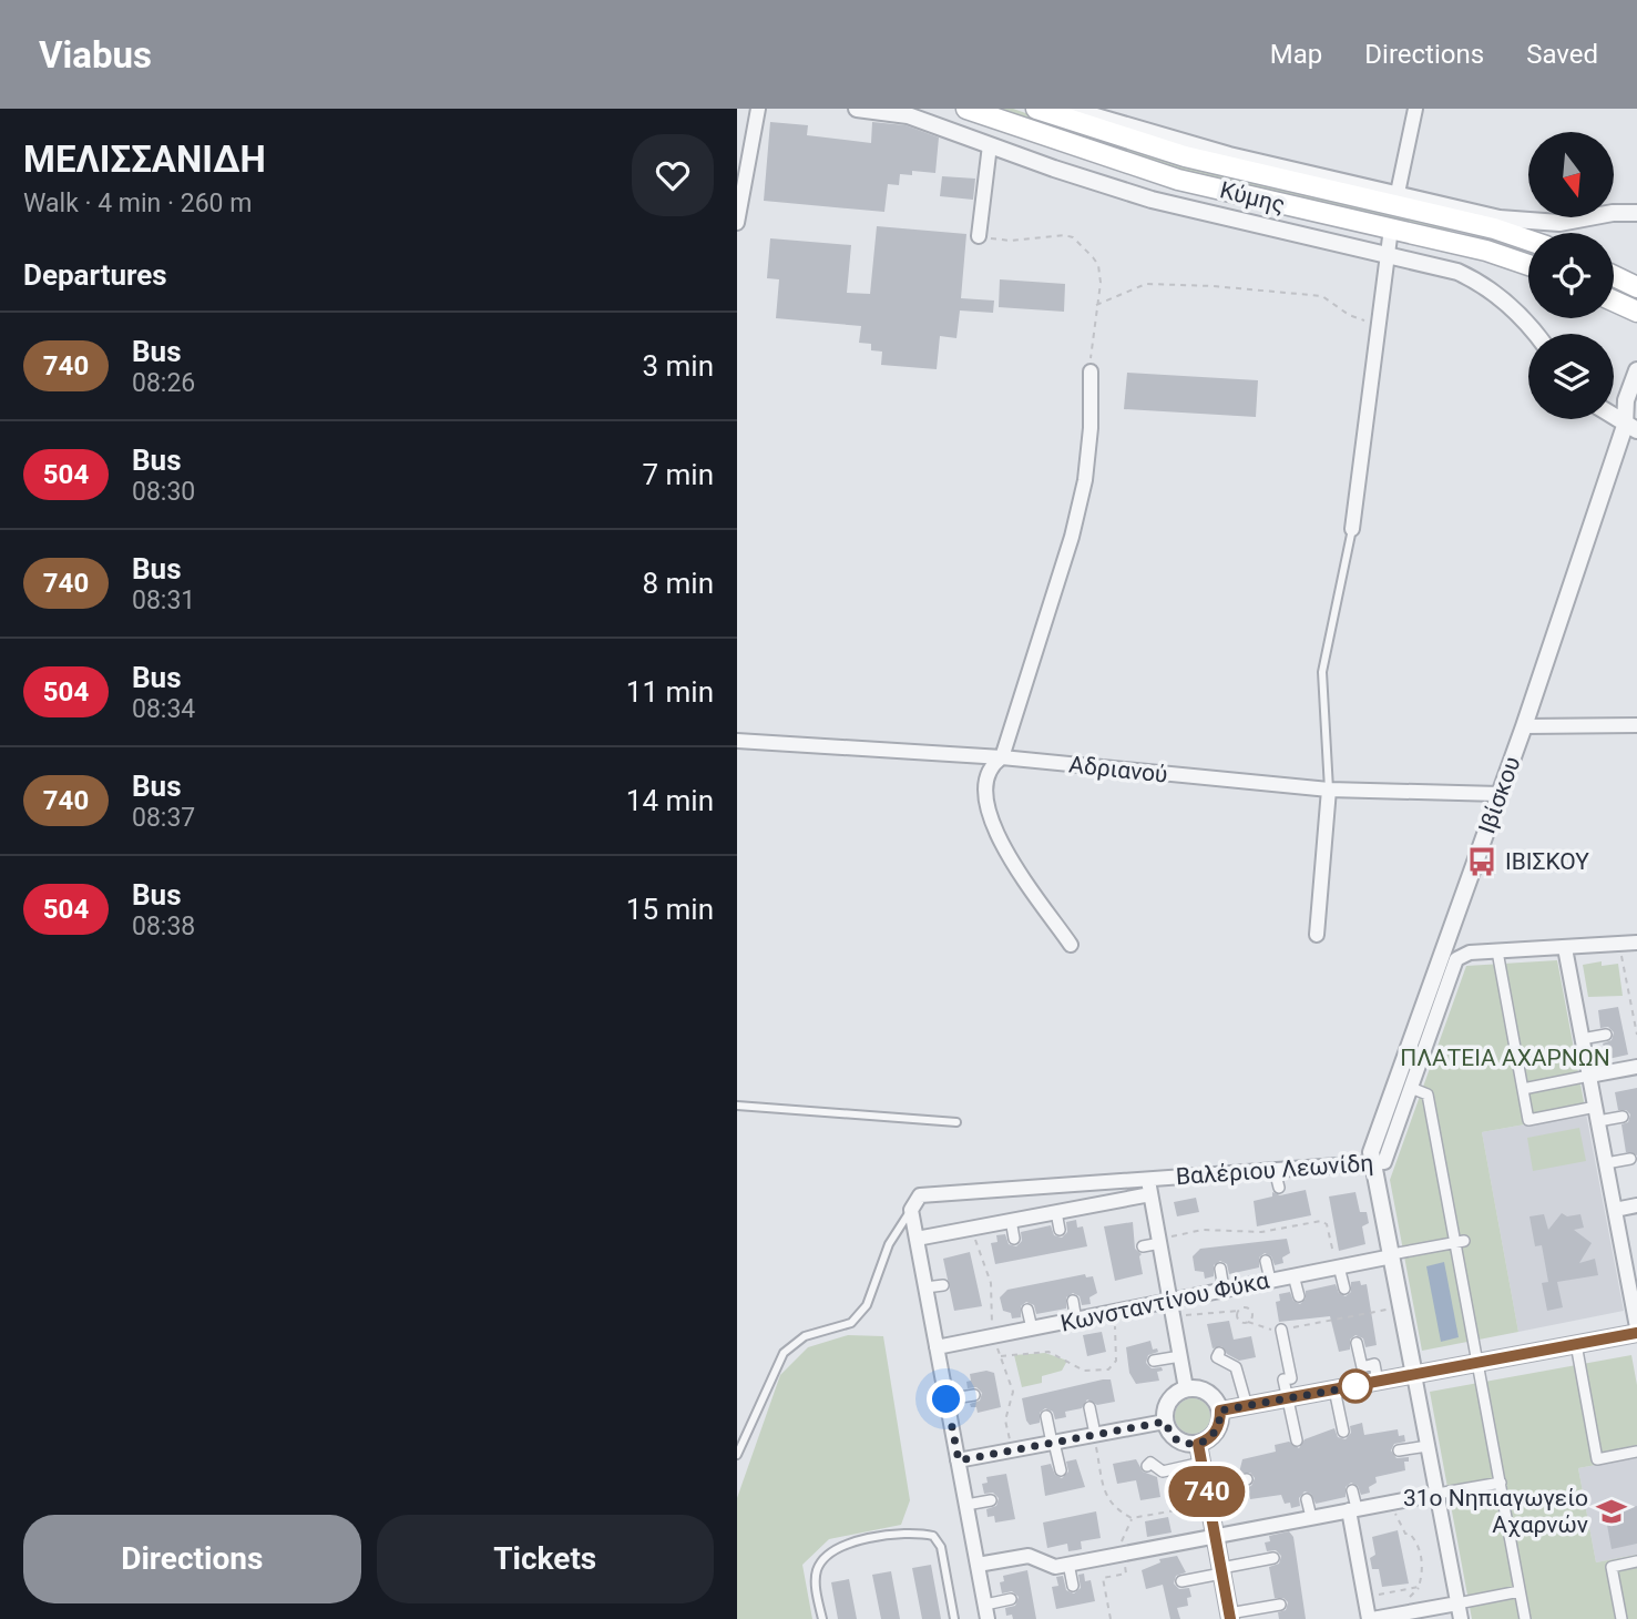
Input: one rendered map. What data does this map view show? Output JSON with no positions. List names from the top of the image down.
{
  "streets": {
    "main road": ["Κύμης"],
    "street": [
      "Αδριανού",
      "Ιβίσκου",
      "Βαλέριου Λεωνίδη",
      "Κωνσταντίνου Φύκα"
    ]
  },
  "crossings": [
    ["Αδριανού", "Ιβίσκου"],
    ["Ιβίσκου", "Βαλέριου Λεωνίδη"]
  ],
  "parks": ["ΠΛΑΤΕΙΑ ΑΧΑΡΝΩΝ"],
  "places": {
    "bus stop": ["ΙΒΙΣΚΟΥ"],
    "school or university": ["31ο Νηπιαγωγείο Αχαρνών"]
  },
  "lines": ["bus line 740"],
  "north": "bottom",
  "page": {
    "header": "Viabus",
    "nav": ["Map", "Directions", "Saved"],
    "heading": [
      ["ΜΕΛΙΣΣΑΝΙΔΗ", "Walk · 4 min · 260 m"],
      "Departures"
    ],
    "on_map": "740",
    "list": [
      {
        "mark": "740",
        "name": "Bus",
        "note": "08:26",
        "value": "3 min"
      },
      {
        "mark": "504",
        "name": "Bus",
        "note": "08:30",
        "value": "7 min"
      },
      {
        "mark": "740",
        "name": "Bus",
        "note": "08:31",
        "value": "8 min"
      },
      {
        "mark": "504",
        "name": "Bus",
        "note": "08:34",
        "value": "11 min"
      },
      {
        "mark": "740",
        "name": "Bus",
        "note": "08:37",
        "value": "14 min"
      },
      {
        "mark": "504",
        "name": "Bus",
        "note": "08:38",
        "value": "15 min"
      }
    ],
    "buttons": ["Directions", "Tickets"]
  }
}
